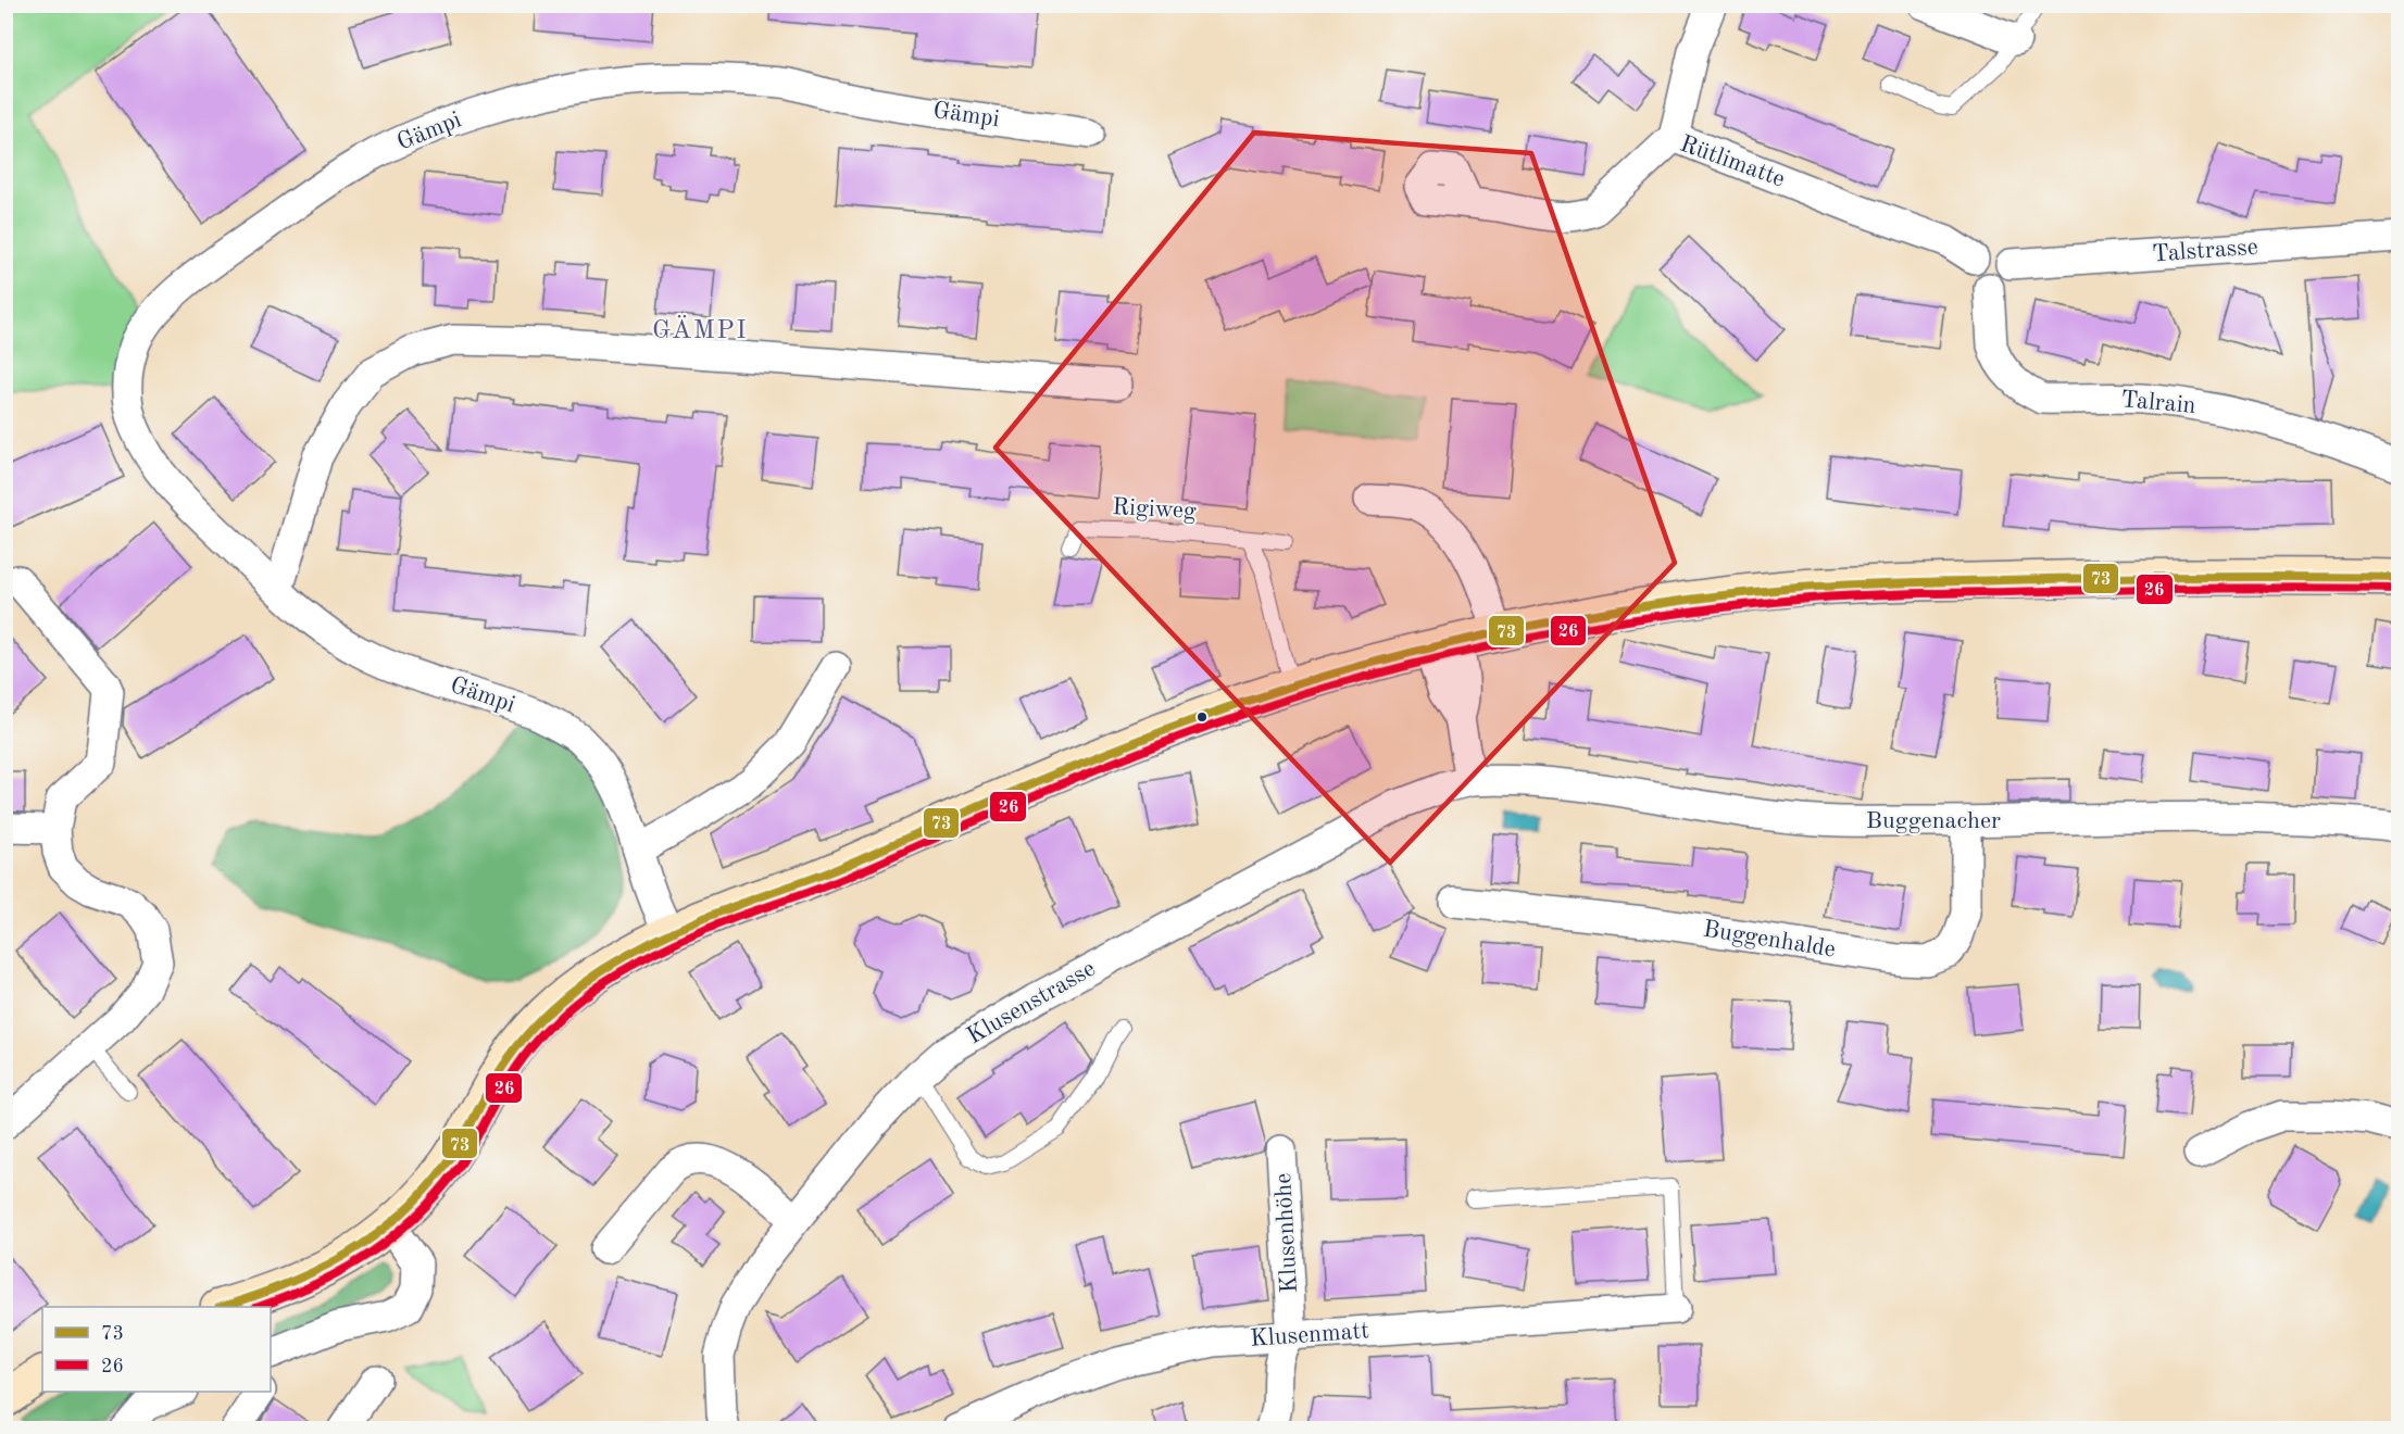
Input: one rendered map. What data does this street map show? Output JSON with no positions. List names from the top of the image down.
{
  "streets": {
    "street": [
      "Gämpi",
      "Rütlimatte",
      "Talstrasse",
      "Talrain",
      "Buggenacher",
      "Buggenhalde",
      "Klusenstrasse",
      "Klusenhöhe",
      "Klusenmatt"
    ],
    "lane": ["Rigiweg"]
  },
  "crossings": [
    ["Rütlimatte", "Talstrasse"],
    ["Rütlimatte", "Talrain"],
    ["Talstrasse", "Talrain"],
    ["Buggenacher", "Buggenhalde"],
    ["Buggenacher", "Klusenstrasse"],
    ["Klusenhöhe", "Klusenmatt"]
  ],
  "districts": ["GÄMPI"],
  "lines": ["transit line 73", "transit line 26"],
  "legend": ["73", "26"]
}
